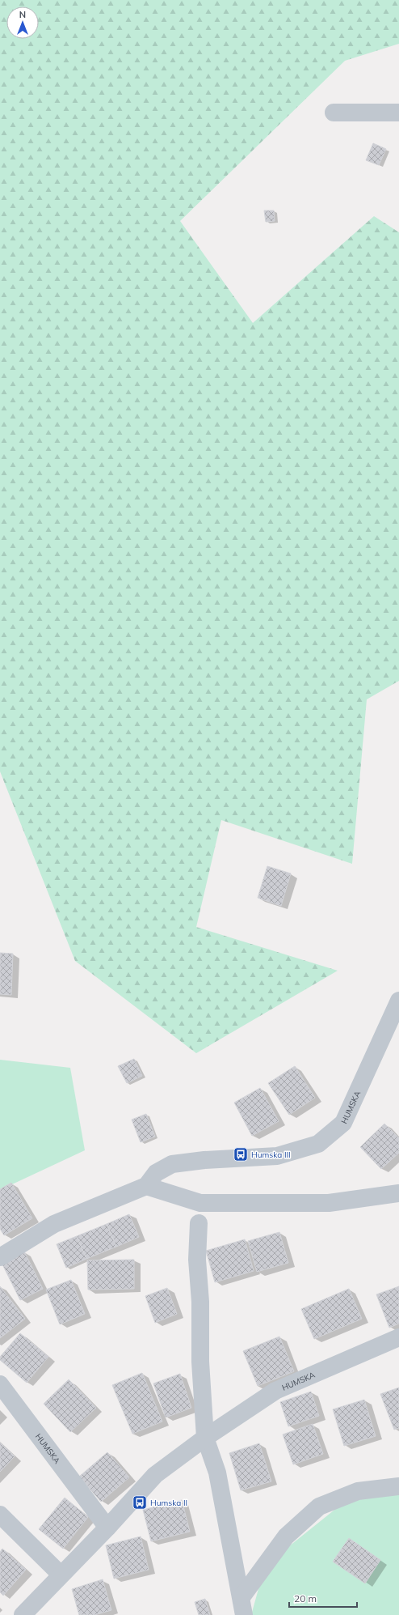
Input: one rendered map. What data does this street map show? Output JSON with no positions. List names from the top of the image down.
{
  "streets": {
    "street": ["HUMSKA"]
  },
  "places": {
    "bus stop": ["Humska III", "Humska II"]
  },
  "scale_bar": "20 m",
  "north": "top"
}
